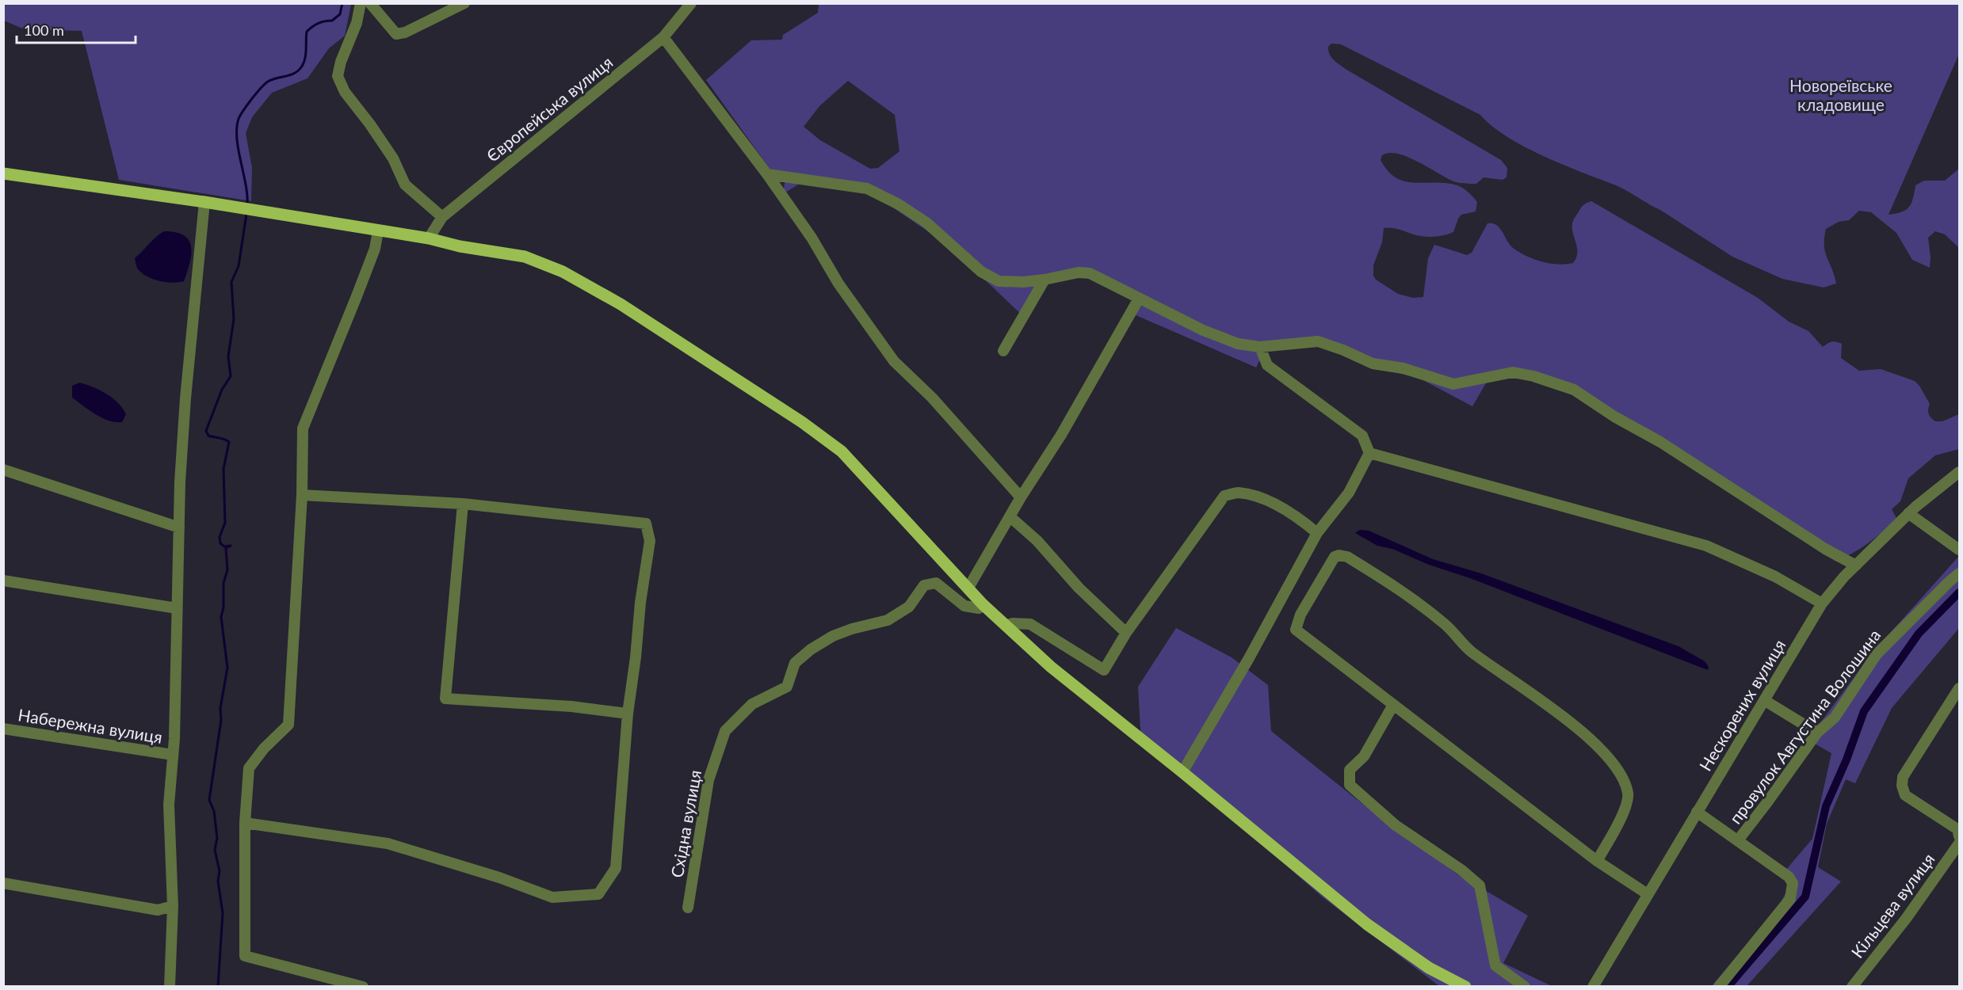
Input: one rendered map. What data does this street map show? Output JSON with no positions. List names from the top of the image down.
{
  "streets": {
    "street": [
      "Європейська вулиця",
      "Нескорених вулиця",
      "Набережна вулиця",
      "провулок Августина Волошина",
      "Східна вулиця",
      "Кільцева вулиця"
    ]
  },
  "parks": ["Новореївське кладовище"],
  "scale_bar": "100 m"
}
